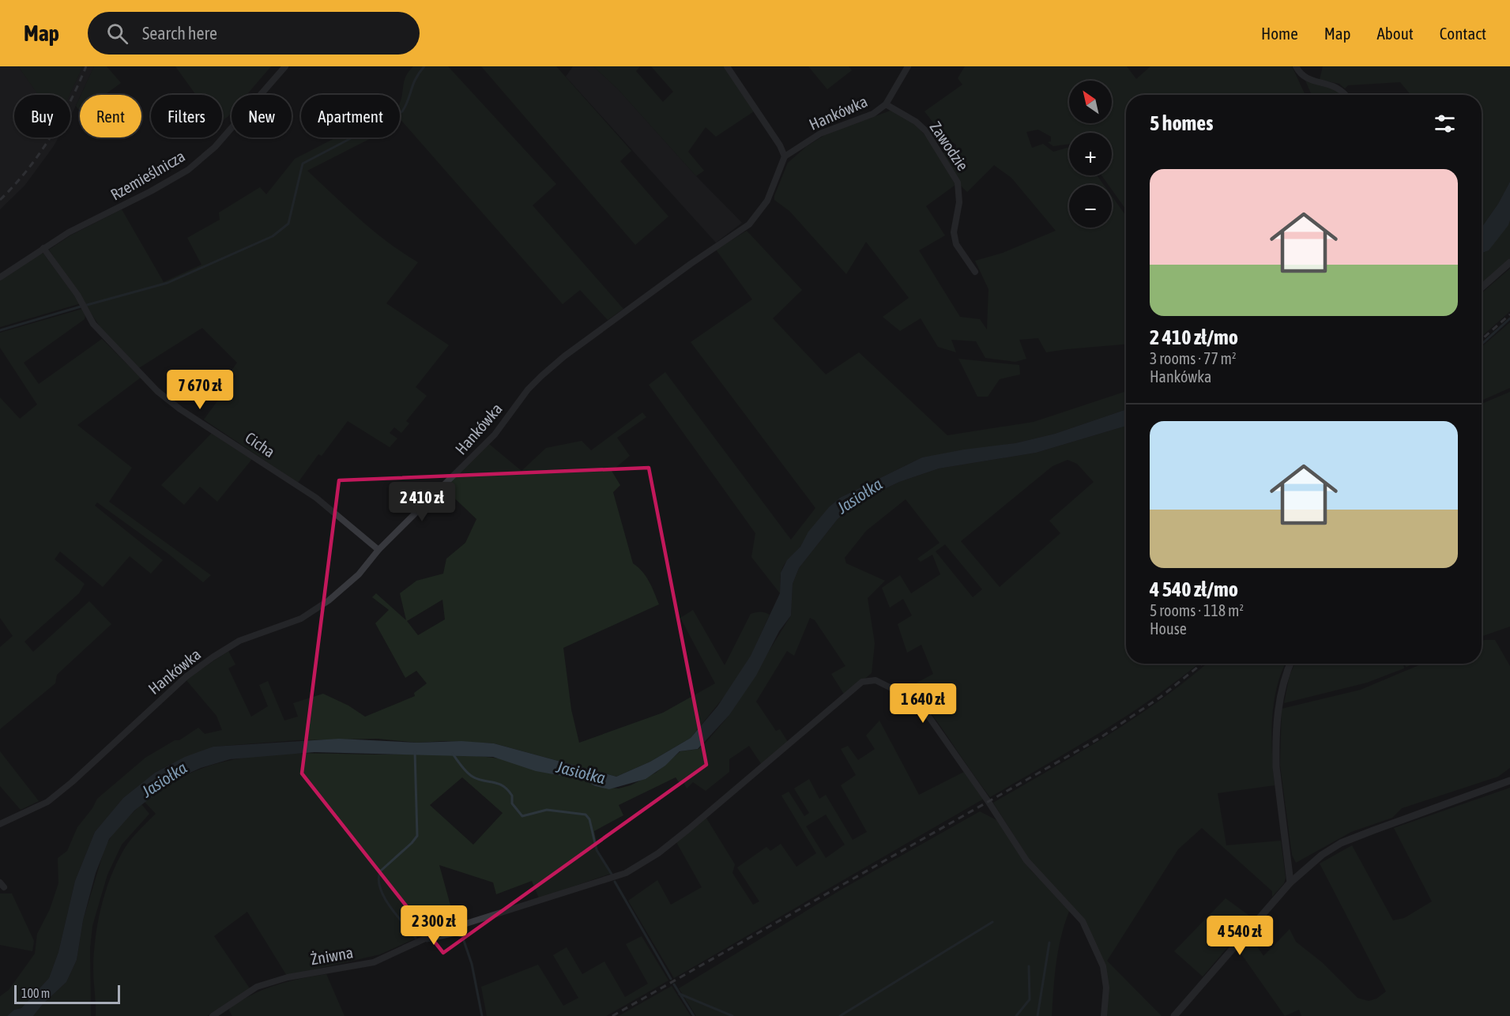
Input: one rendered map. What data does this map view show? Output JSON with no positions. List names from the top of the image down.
{
  "streets": {
    "street": [
      "Hankówka",
      "Zawodzie",
      "Rzemieślnicza",
      "Cicha",
      "Żniwna"
    ]
  },
  "crossings": [
    ["Hankówka", "Zawodzie"],
    ["Hankówka", "Cicha"],
    ["Rzemieślnicza", "Cicha"]
  ],
  "water": ["Jasiołka"],
  "scale_bar": "100 m",
  "north": "top left",
  "page": {
    "header": "Map",
    "search": "Search here",
    "nav": [
      "Home",
      "Map",
      "About",
      "Contact"
    ],
    "map_buttons": ["+", "−"],
    "chip": [
      "Buy",
      "Rent",
      "Filters",
      "New",
      "Apartment"
    ],
    "heading": "5 homes",
    "list": [
      {
        "name": "2 410 zł/mo",
        "note": "3 rooms · 77 m² · Hankówka"
      },
      {
        "name": "4 540 zł/mo",
        "note": "5 rooms · 118 m² · House"
      }
    ],
    "price": [
      "7 670 zł",
      "2 410 zł",
      "1 640 zł",
      "2 300 zł",
      "4 540 zł"
    ],
    "scale": "100 m"
  }
}
